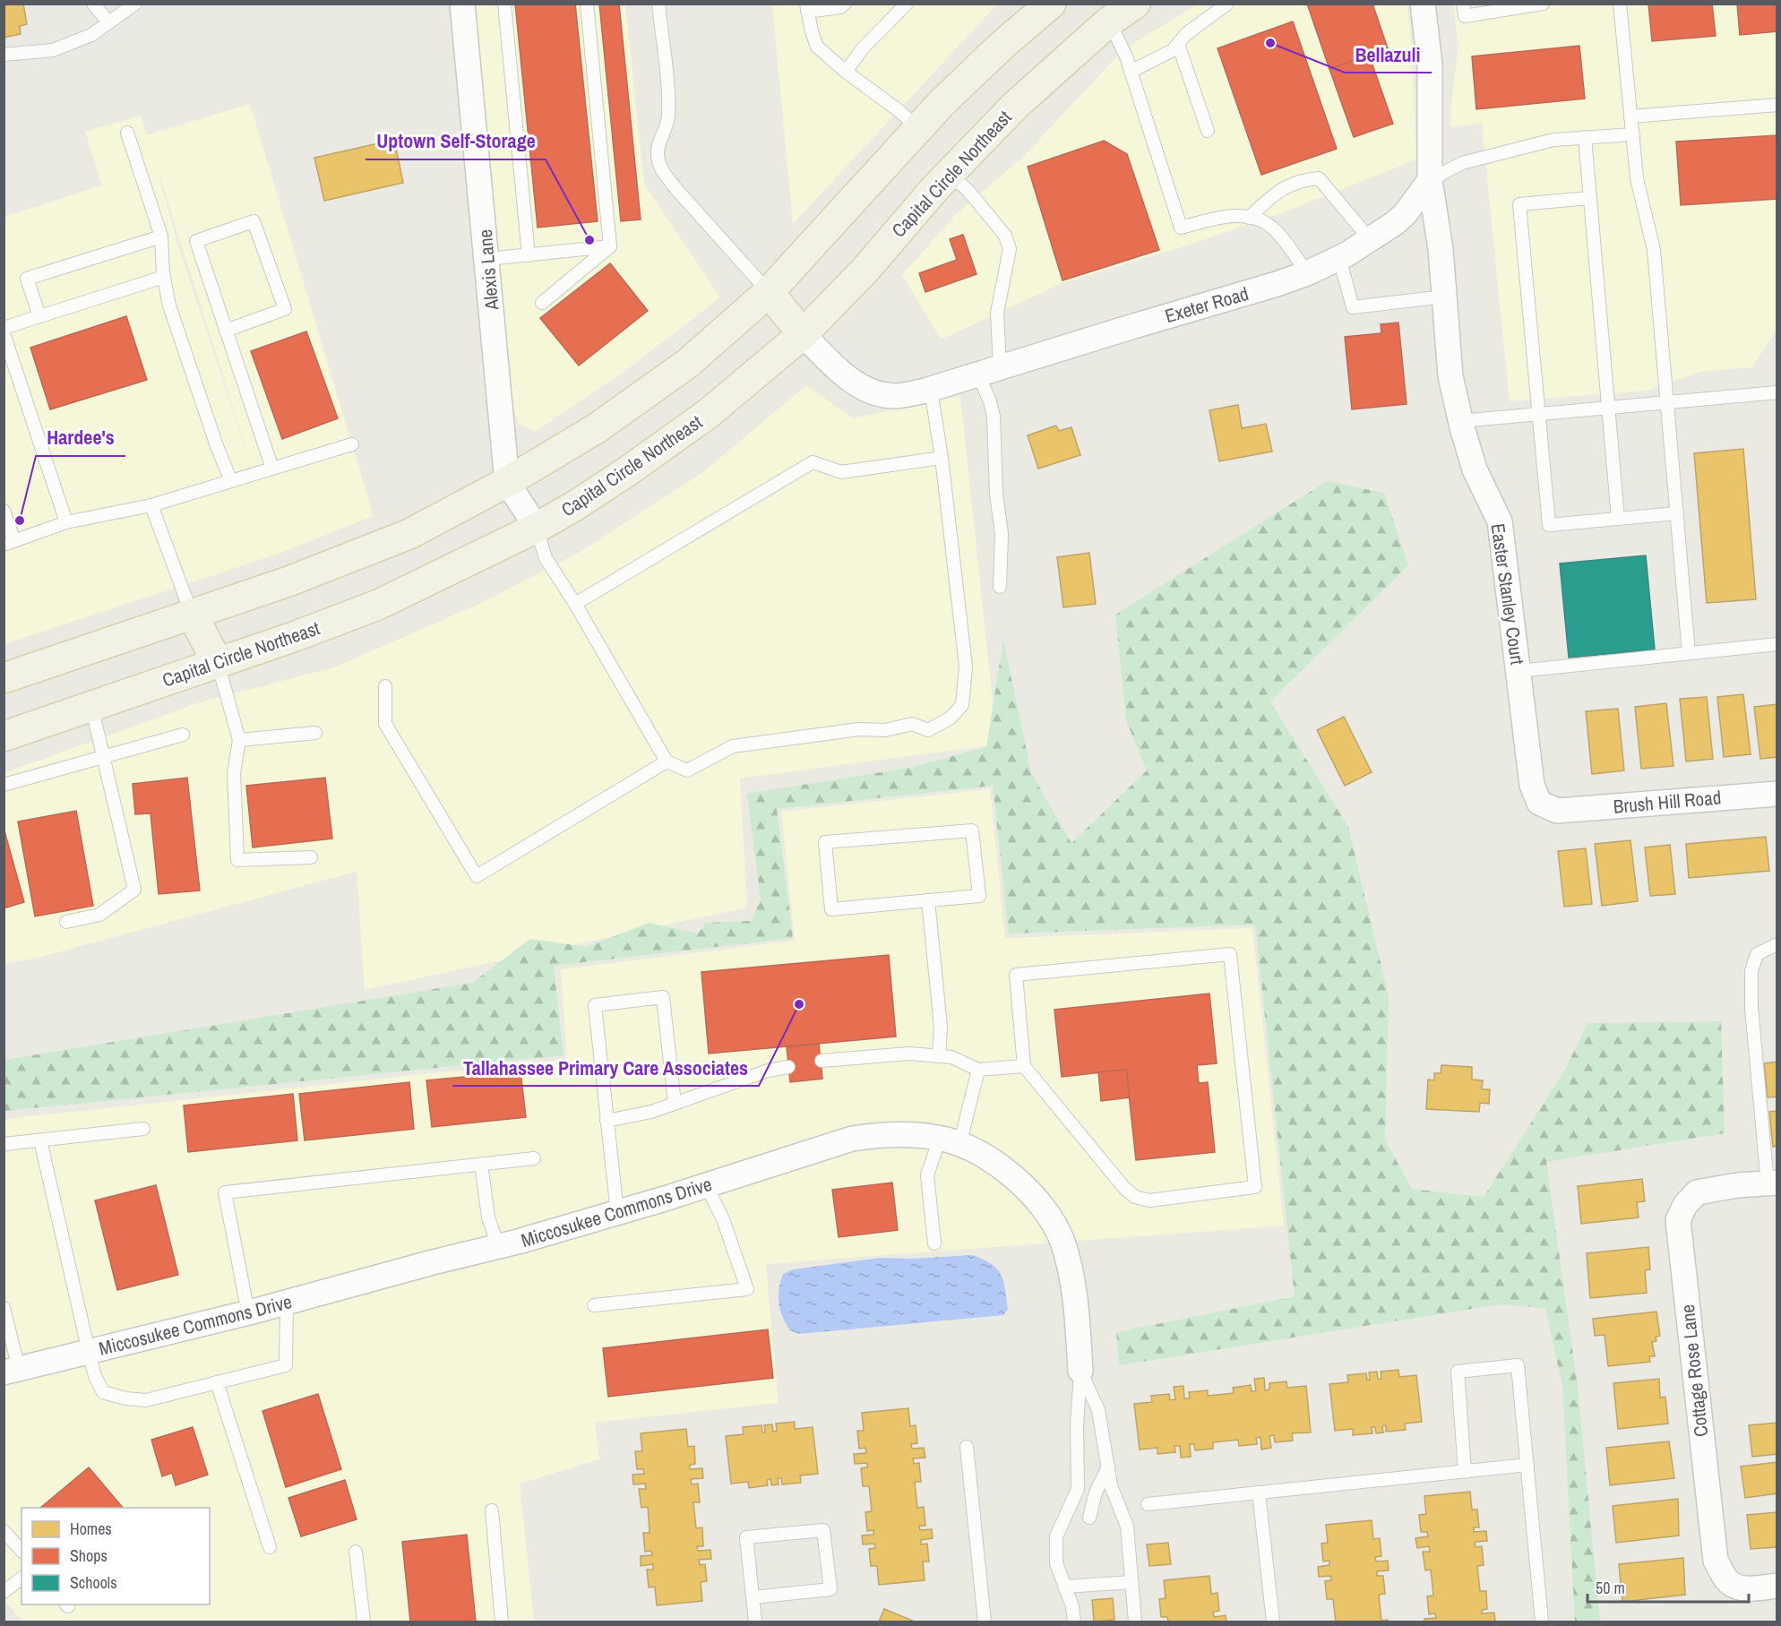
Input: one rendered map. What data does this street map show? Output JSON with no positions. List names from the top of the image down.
{
  "streets": {
    "main road": ["Capital Circle Northeast"],
    "street": [
      "Alexis Lane",
      "Exeter Road",
      "Easter Stanley Court",
      "Brush Hill Road",
      "Miccosukee Commons Drive",
      "Cottage Rose Lane"
    ]
  },
  "crossings": [
    ["Capital Circle Northeast", "Alexis Lane"],
    ["Capital Circle Northeast", "Exeter Road"],
    ["Exeter Road", "Easter Stanley Court"],
    ["Easter Stanley Court", "Brush Hill Road"]
  ],
  "places": [
    "Bellazuli",
    "Uptown Self-Storage",
    "Hardee's",
    "Tallahassee Primary Care Associates"
  ],
  "legend": ["Homes", "Shops", "Schools"],
  "scale_bar": "50 m"
}
